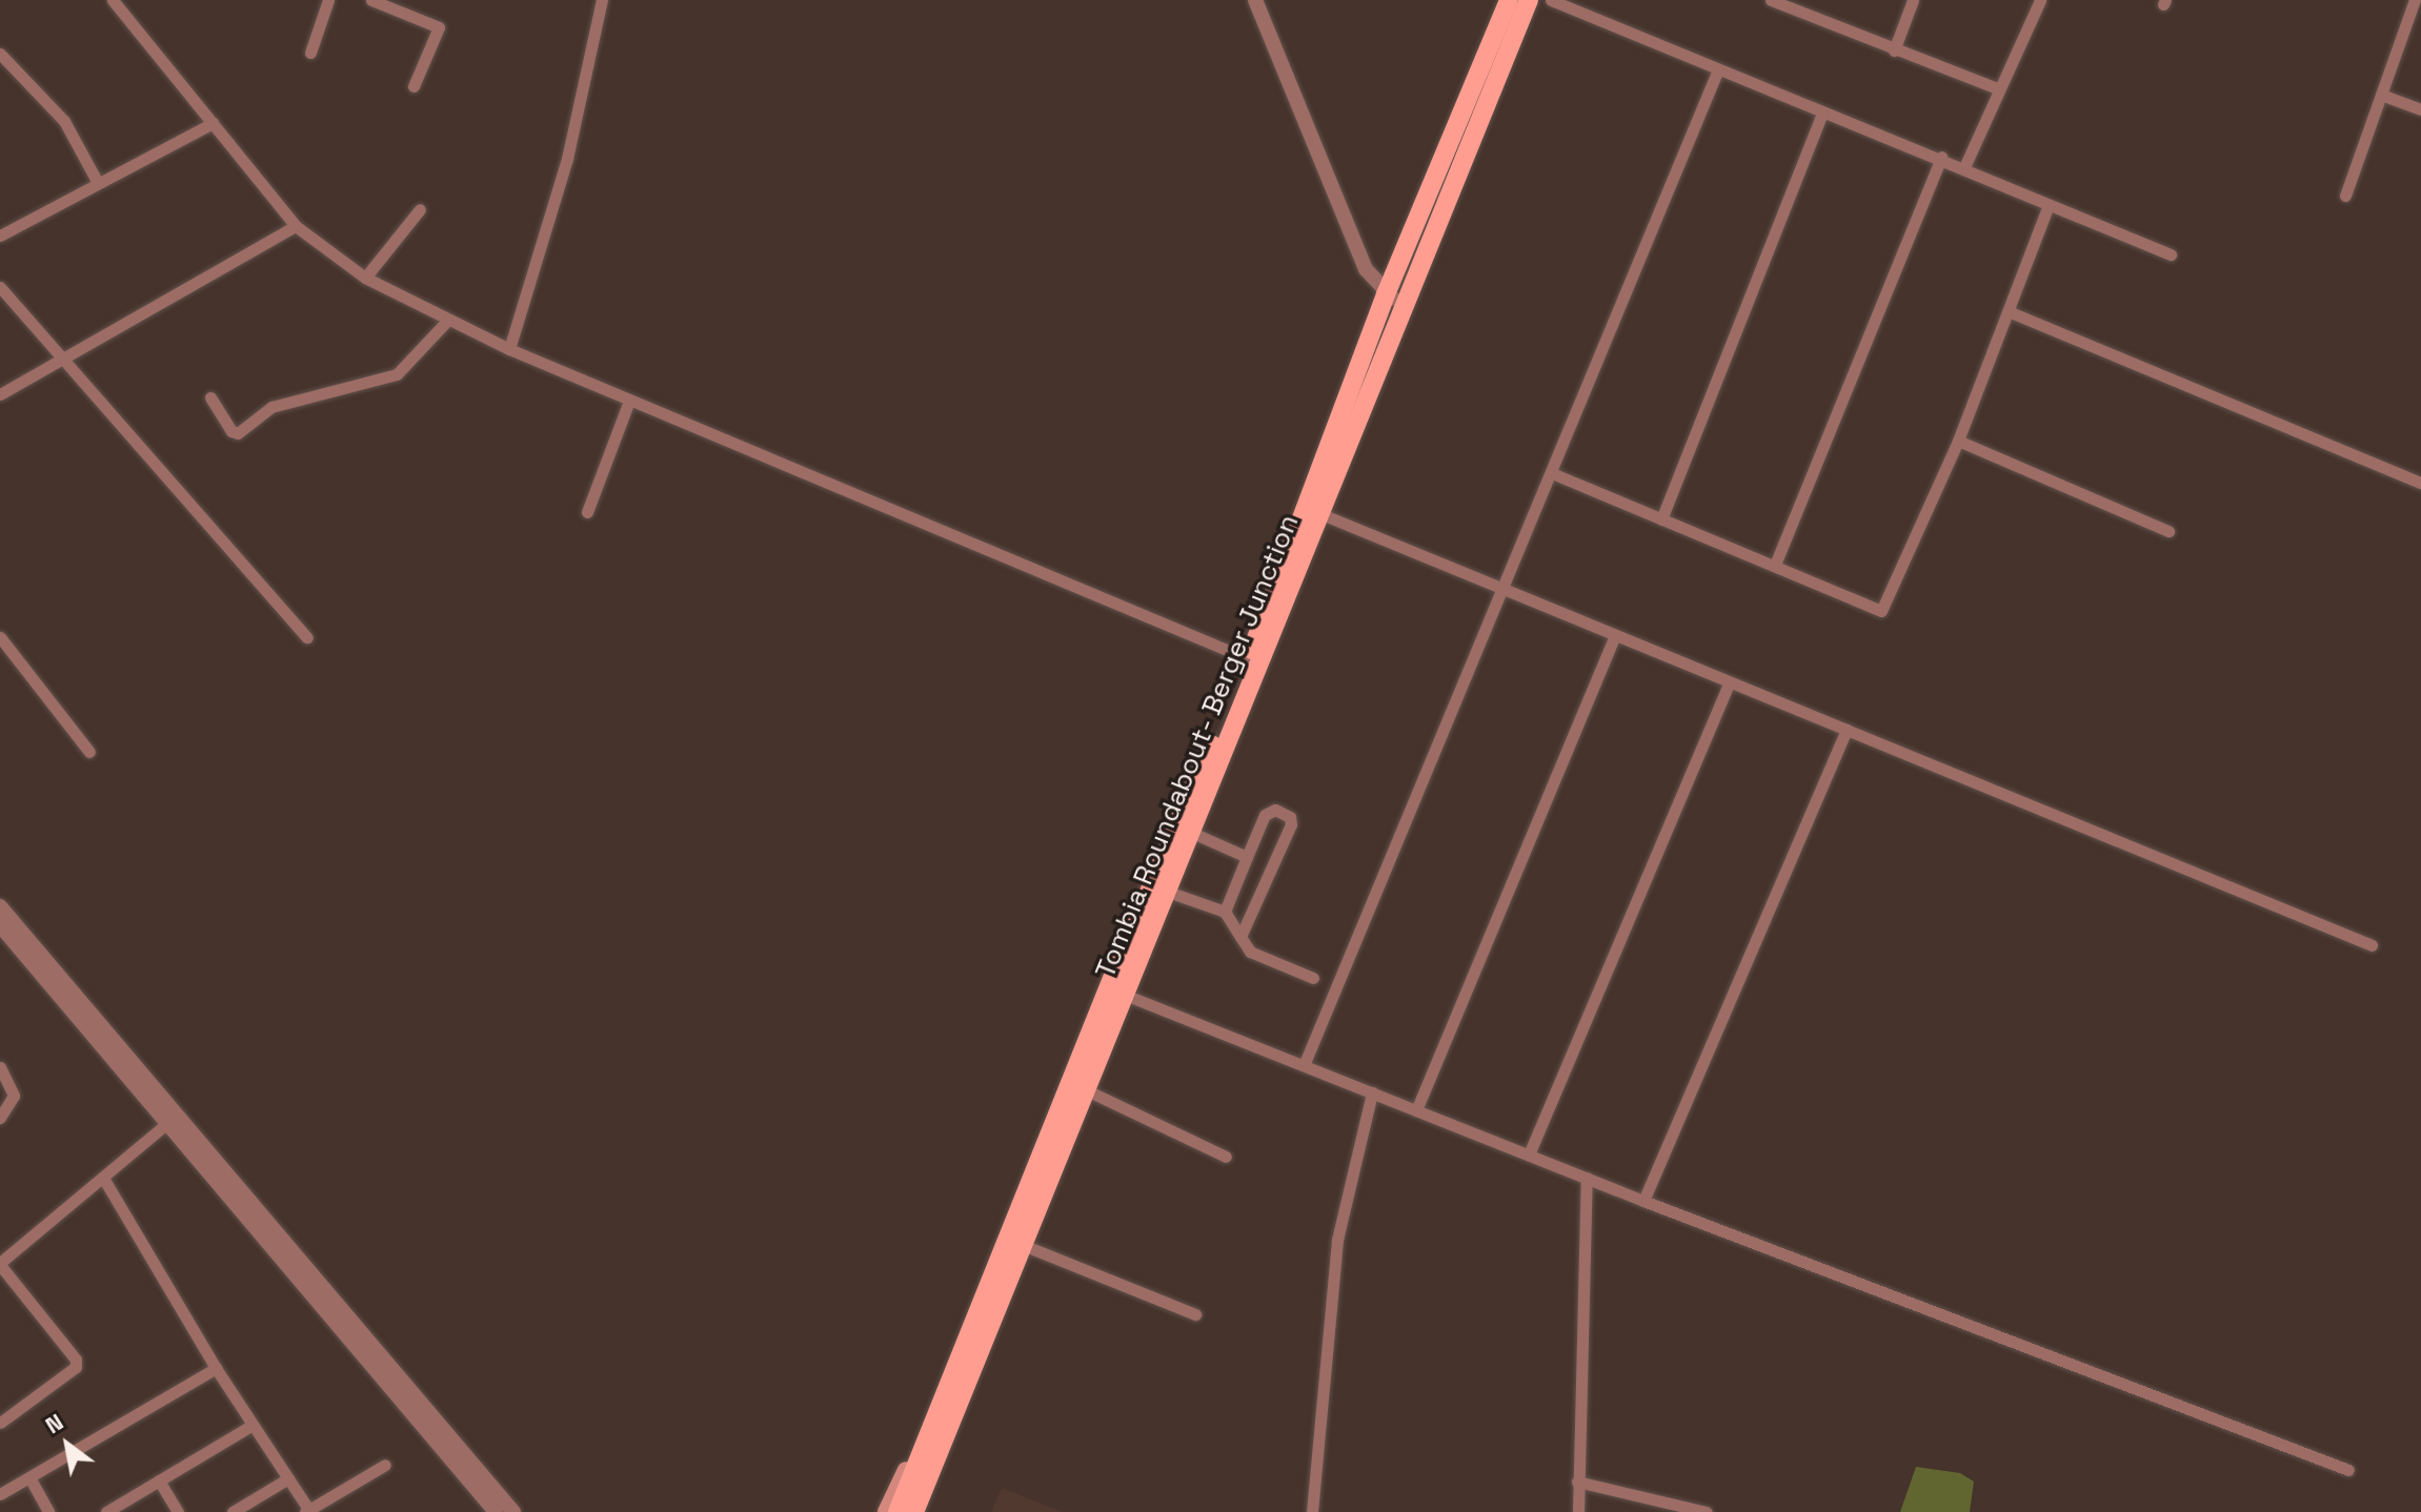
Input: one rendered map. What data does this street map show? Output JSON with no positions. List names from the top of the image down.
{
  "streets": {
    "main road": ["Tombia Roundabout- Berger Junction"]
  },
  "north": "top left"
}
